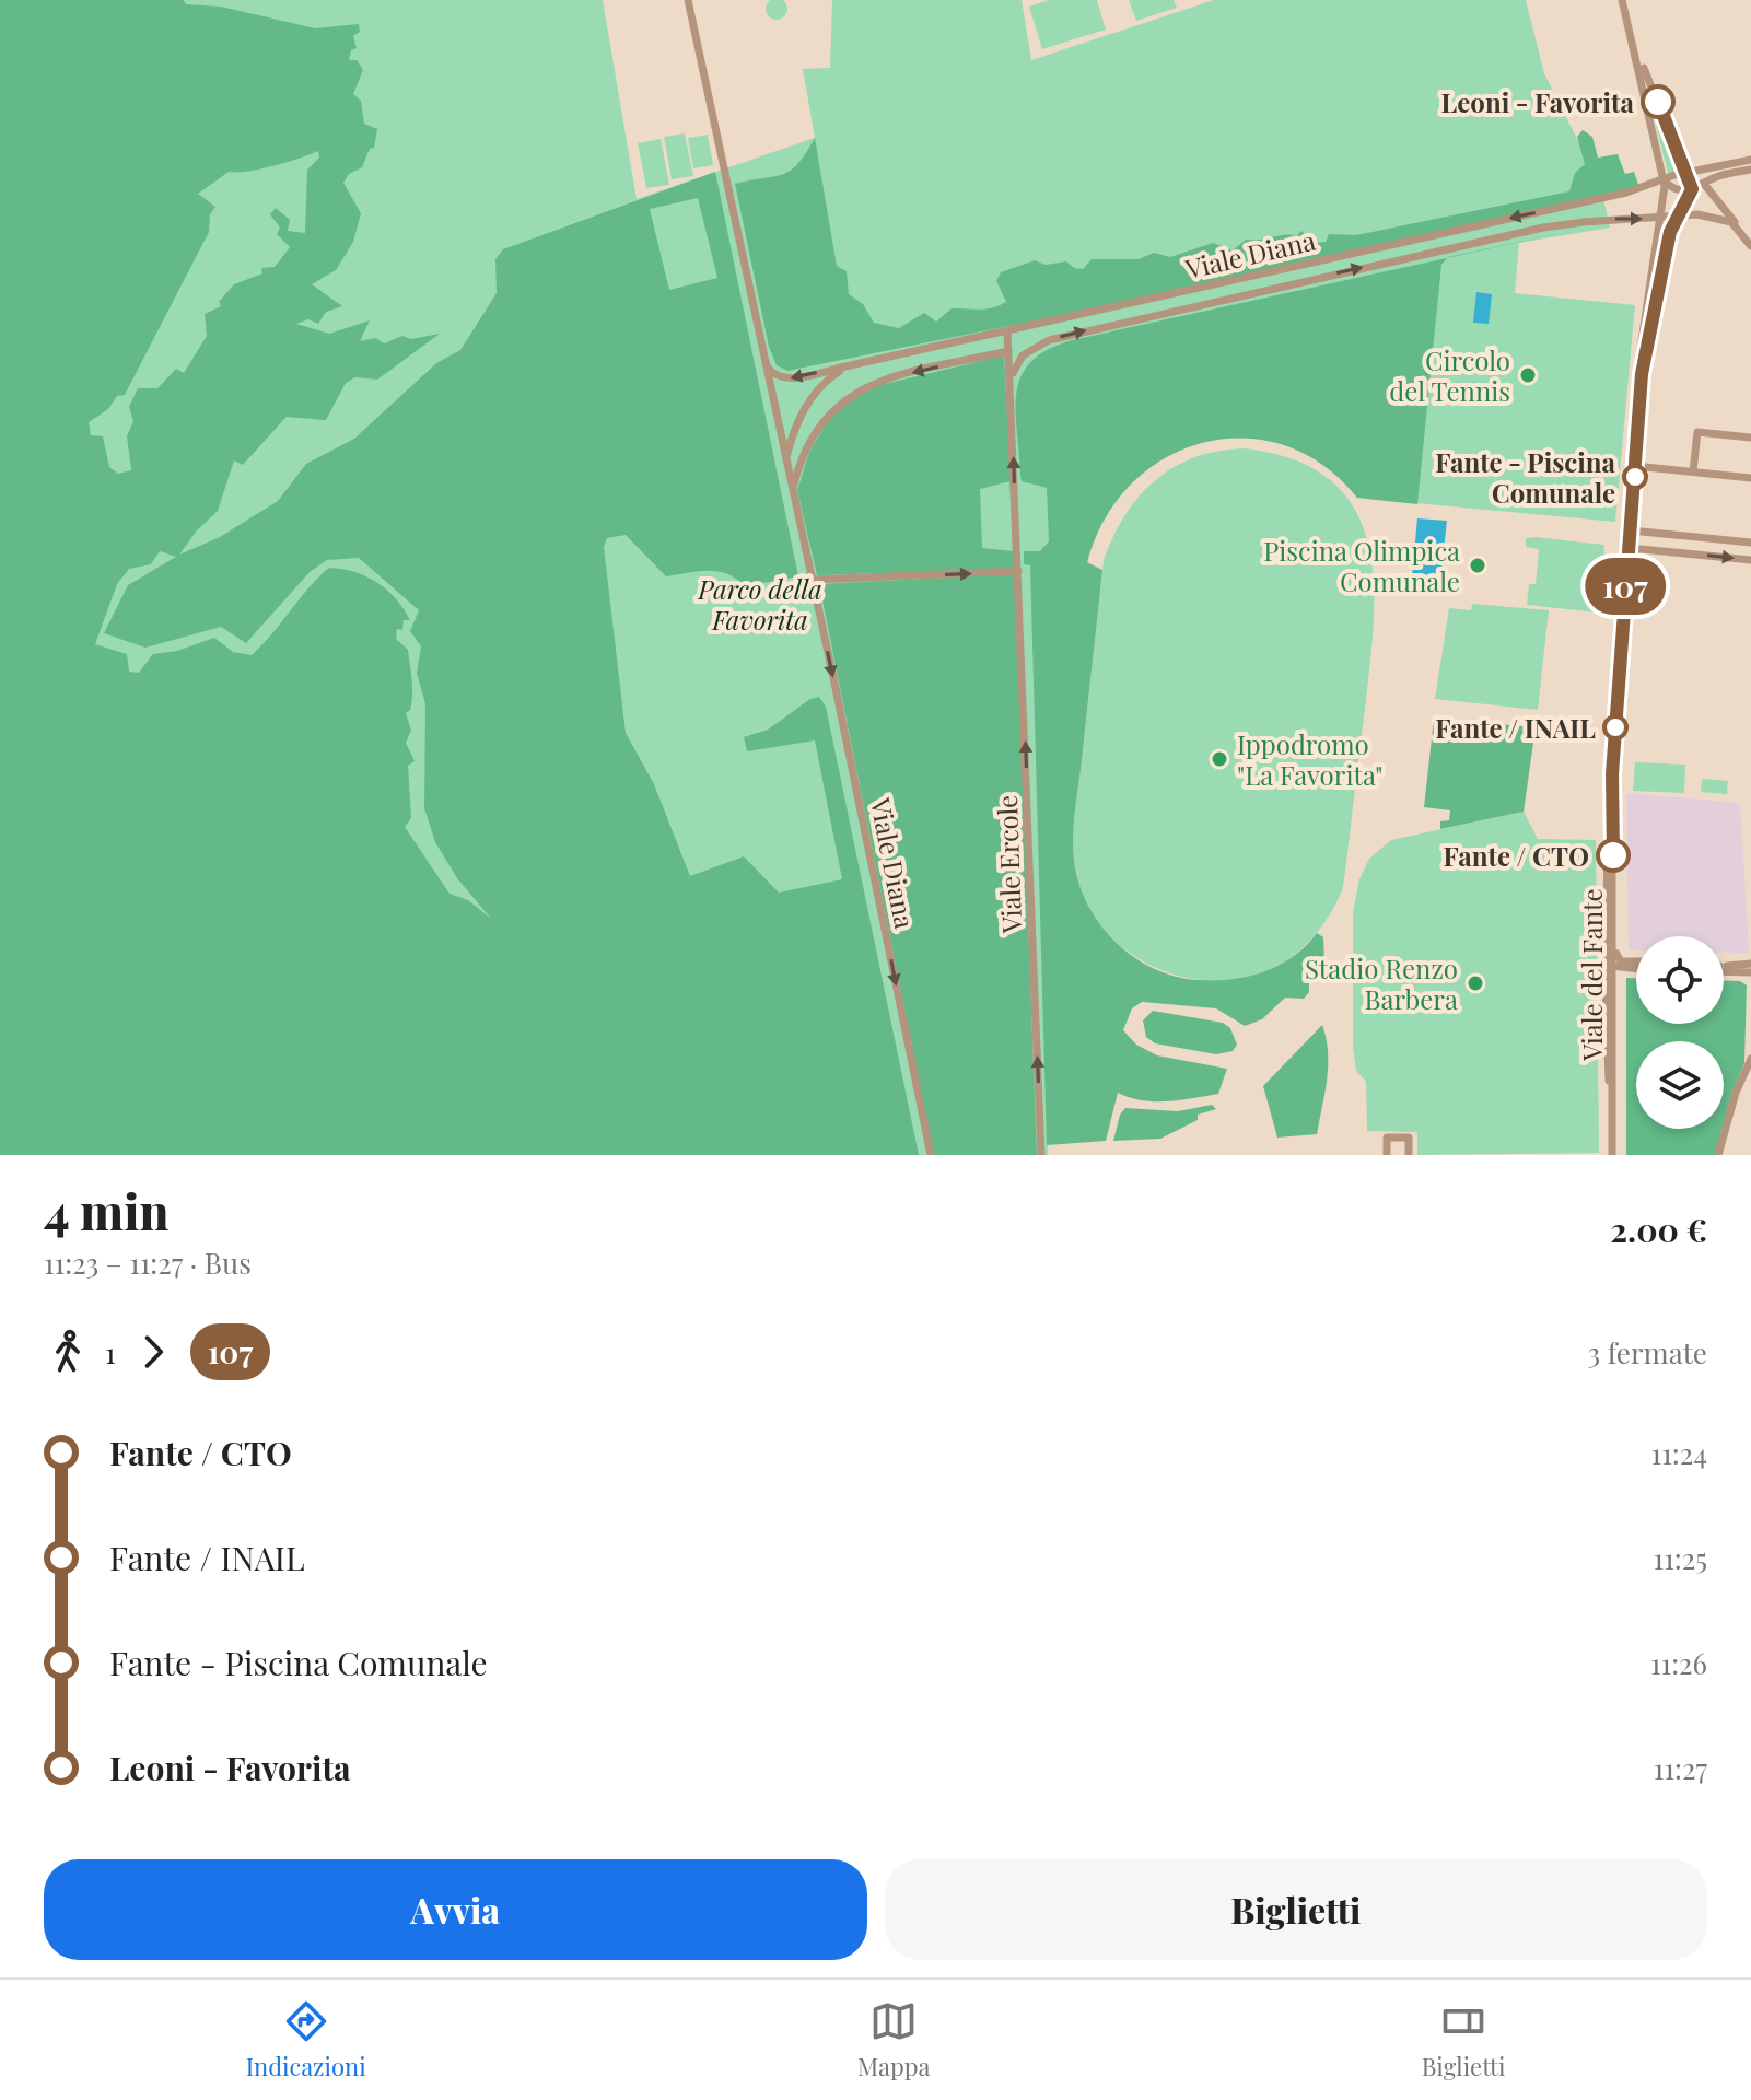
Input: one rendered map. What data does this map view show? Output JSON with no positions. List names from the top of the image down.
{
  "streets": {
    "street": ["Viale Diana", "Viale Ercole", "Viale del Fante"]
  },
  "crossings": [
    ["Viale Diana", "Viale Ercole"],
    ["Viale Diana", "Viale del Fante"]
  ],
  "one_way": ["Viale Ercole"],
  "parks": ["Parco della Favorita"],
  "places": [
    "Leoni - Favorita",
    "Circolo del Tennis",
    "Fante - Piscina Comunale",
    "Piscina Olimpica Comunale",
    "Fante / INAIL",
    "Ippodromo \"La Favorita\"",
    "Fante / CTO",
    "Stadio Renzo Barbera"
  ],
  "lines": ["bus line 107"],
  "page": {
    "on_map": "107",
    "heading": ["4 min", "11:23 – 11:27 · Bus", "2.00 €"],
    "legs": ["1", "107", "3 fermate"],
    "list": [
      {
        "name": "Fante / CTO",
        "value": "11:24"
      },
      {
        "name": "Fante / INAIL",
        "value": "11:25"
      },
      {
        "name": "Fante - Piscina Comunale",
        "value": "11:26"
      },
      {
        "name": "Leoni - Favorita",
        "value": "11:27"
      }
    ],
    "buttons": ["Avvia", "Biglietti"],
    "tabs": ["Indicazioni", "Mappa", "Biglietti"]
  }
}
